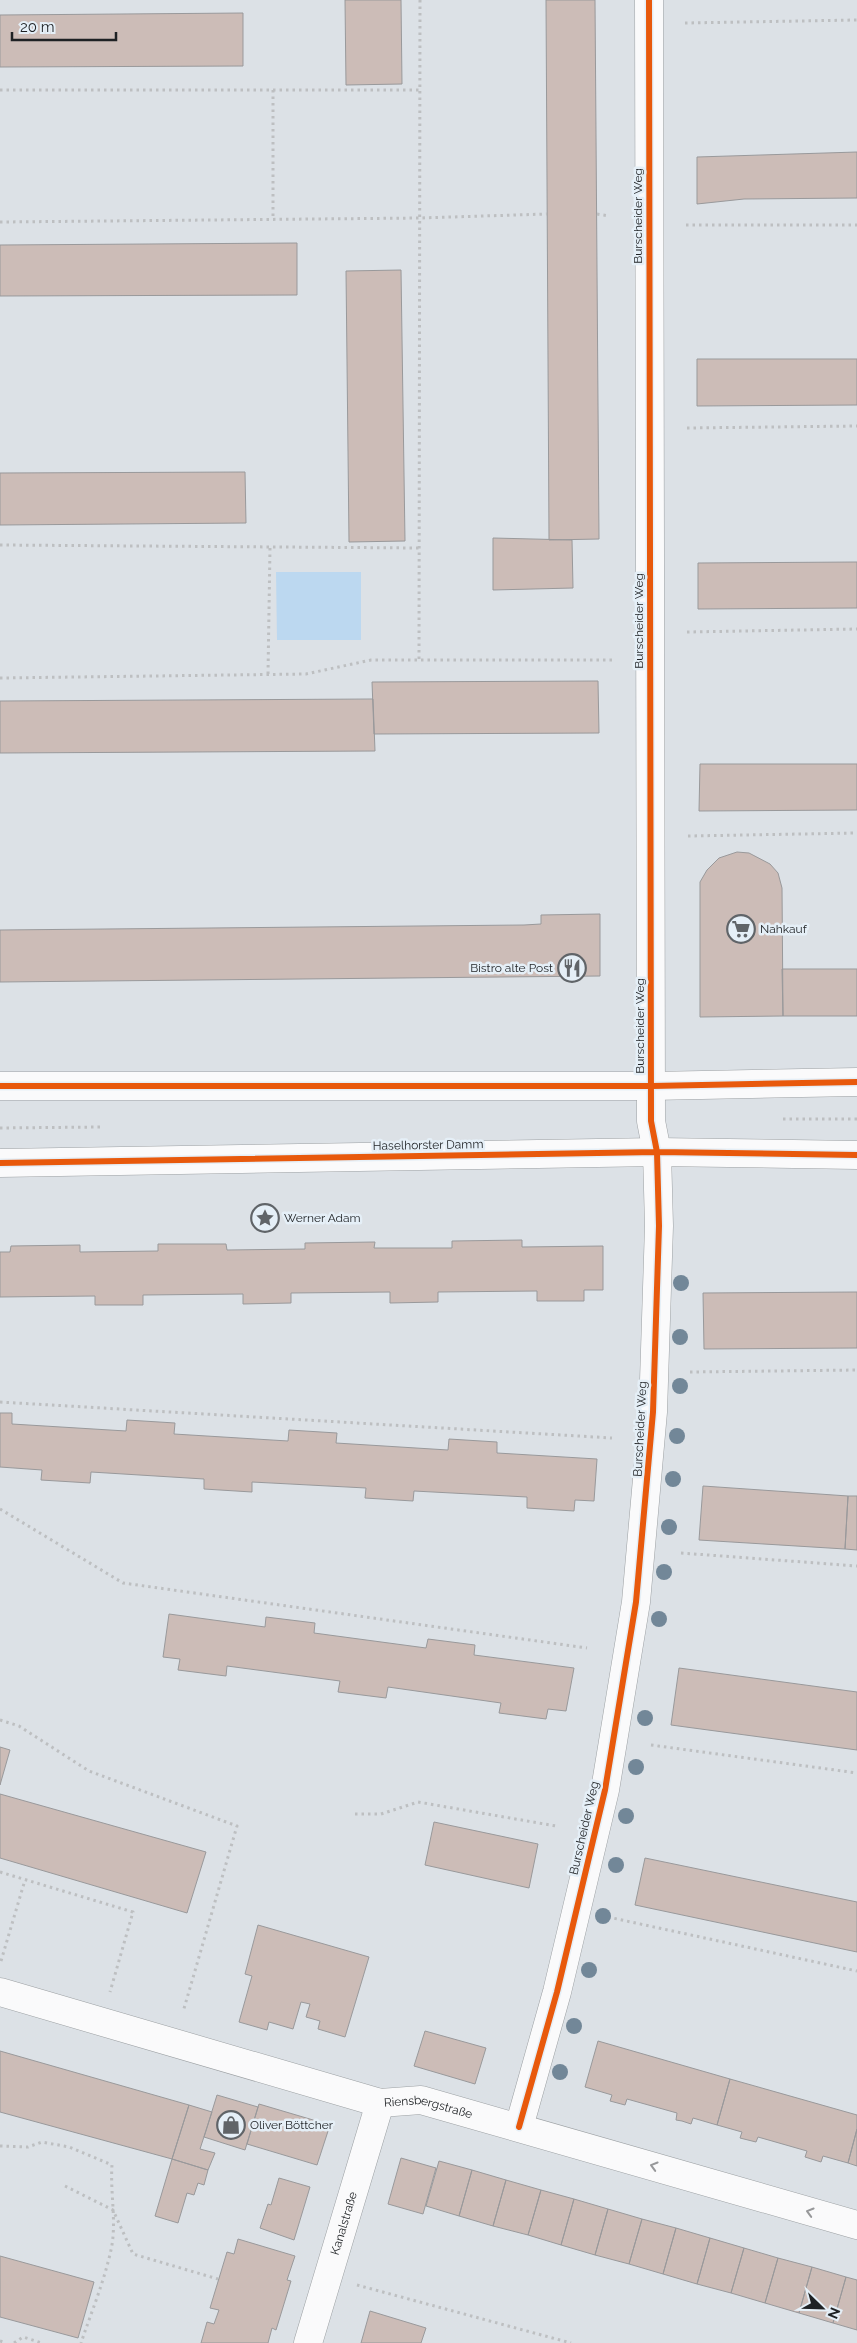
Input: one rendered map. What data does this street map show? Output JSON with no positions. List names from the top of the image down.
{
  "streets": {
    "street": [
      "Burscheider Weg",
      "Haselhorster Damm",
      "Riensbergstraße",
      "Kanalstraße"
    ]
  },
  "crossings": [
    ["Burscheider Weg", "Haselhorster Damm"],
    ["Burscheider Weg", "Riensbergstraße"],
    ["Riensbergstraße", "Kanalstraße"]
  ],
  "one_way": ["Riensbergstraße"],
  "places": {
    "supermarket": ["Nahkauf"],
    "restaurant": ["Bistro alte Post"],
    "place": ["Werner Adam"],
    "shop": ["Oliver Böttcher"]
  },
  "scale_bar": "20 m",
  "north": "bottom right"
}
